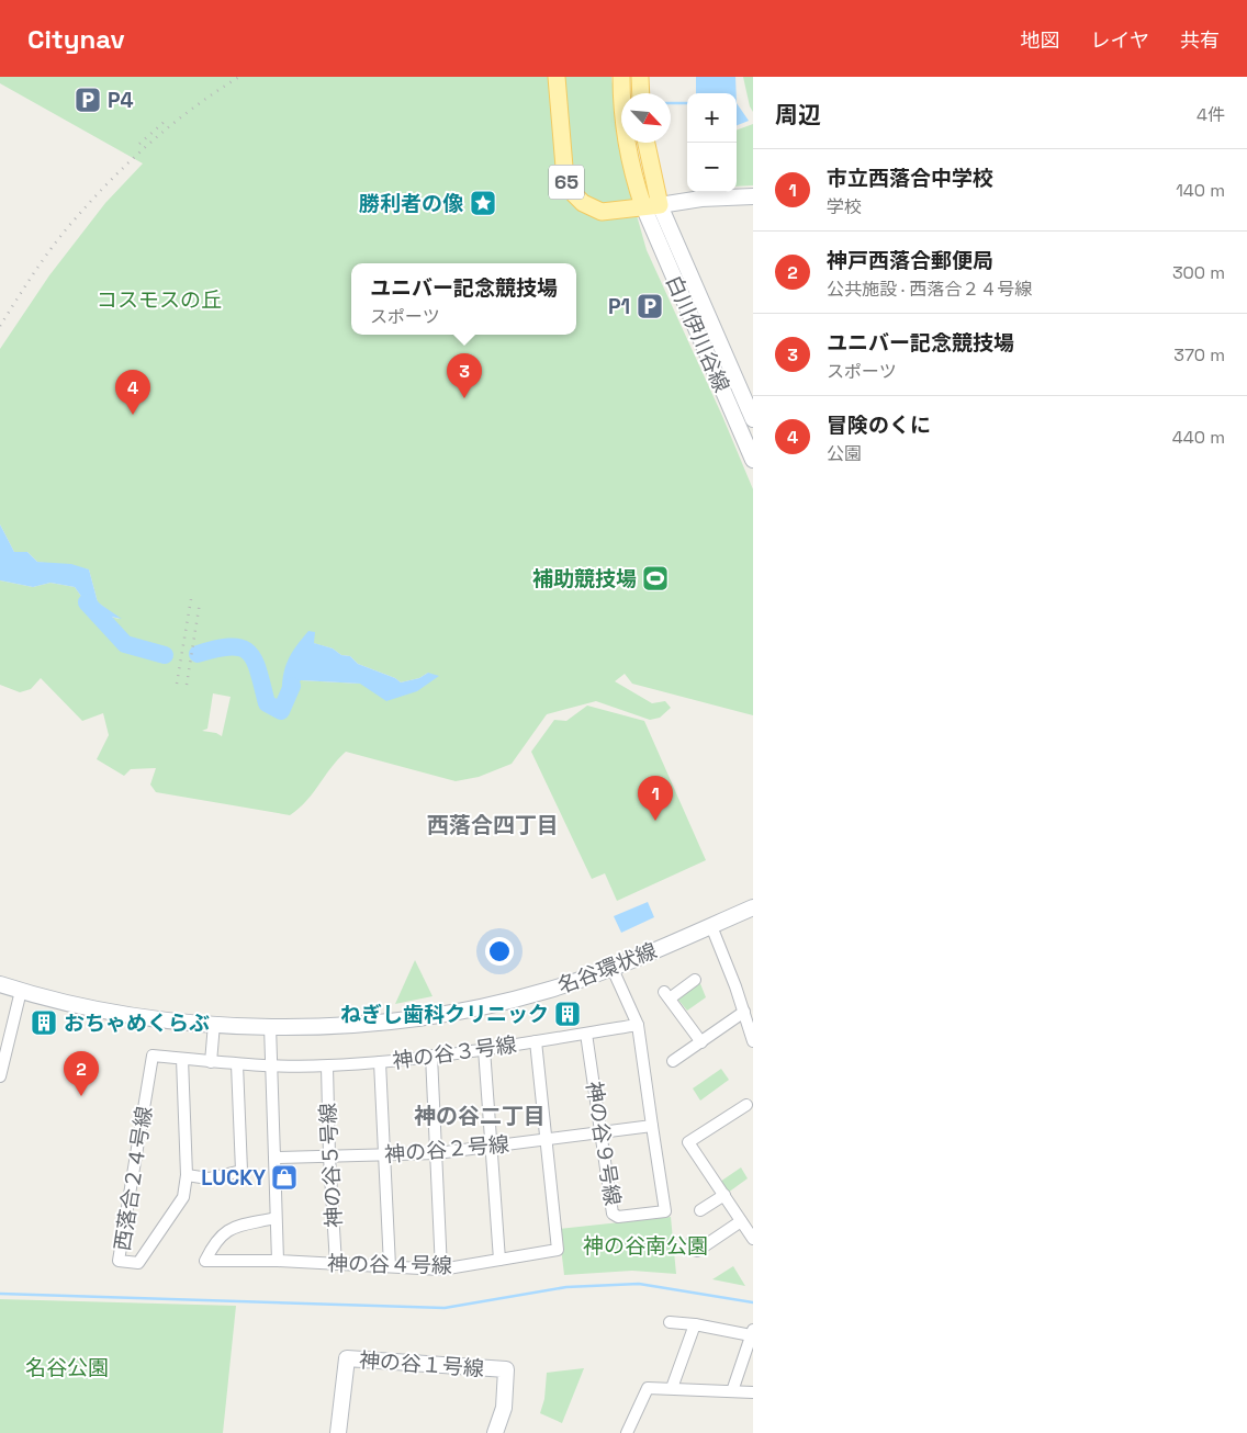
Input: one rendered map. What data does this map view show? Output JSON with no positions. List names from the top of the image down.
{
  "streets": {
    "main road": ["65"],
    "street": [
      "白川伊川谷線",
      "名谷環状線",
      "神の谷３号線",
      "神の谷９号線",
      "神の谷２号線",
      "神の谷５号線",
      "西落合２４号線",
      "神の谷４号線",
      "神の谷１号線"
    ]
  },
  "crossings": [
    ["65", "白川伊川谷線"],
    ["神の谷３号線", "神の谷９号線"],
    ["神の谷３号線", "神の谷５号線"],
    ["神の谷３号線", "西落合２４号線"],
    ["神の谷３号線", "神の谷４号線"],
    ["神の谷９号線", "神の谷２号線"],
    ["神の谷２号線", "神の谷５号線"],
    ["神の谷２号線", "神の谷４号線"],
    ["神の谷５号線", "神の谷４号線"]
  ],
  "districts": ["西落合四丁目", "神の谷二丁目"],
  "parks": ["コスモスの丘", "神の谷南公園", "名谷公園"],
  "places": {
    "parking": ["P4", "P1"],
    "place": ["勝利者の像"],
    "sports": ["補助競技場"],
    "building": ["ねぎし歯科クリニック", "おちゃめくらぶ"],
    "shop": ["LUCKY"]
  },
  "north": "bottom right",
  "page": {
    "header": "Citynav",
    "nav": ["地図", "レイヤ", "共有"],
    "heading": ["周辺", "4件"],
    "map_buttons": ["+", "−"],
    "list": [
      {
        "mark": "1",
        "name": "市立西落合中学校",
        "note": "学校",
        "value": "140 m"
      },
      {
        "mark": "2",
        "name": "神戸西落合郵便局",
        "note": "公共施設 · 西落合２４号線",
        "value": "300 m"
      },
      {
        "mark": "3",
        "name": "ユニバー記念競技場",
        "note": "スポーツ",
        "value": "370 m"
      },
      {
        "mark": "4",
        "name": "冒険のくに",
        "note": "公園",
        "value": "440 m"
      }
    ],
    "popup": ["ユニバー記念競技場", "スポーツ"],
    "pins": [
      "3",
      "4",
      "1",
      "2"
    ]
  }
}
